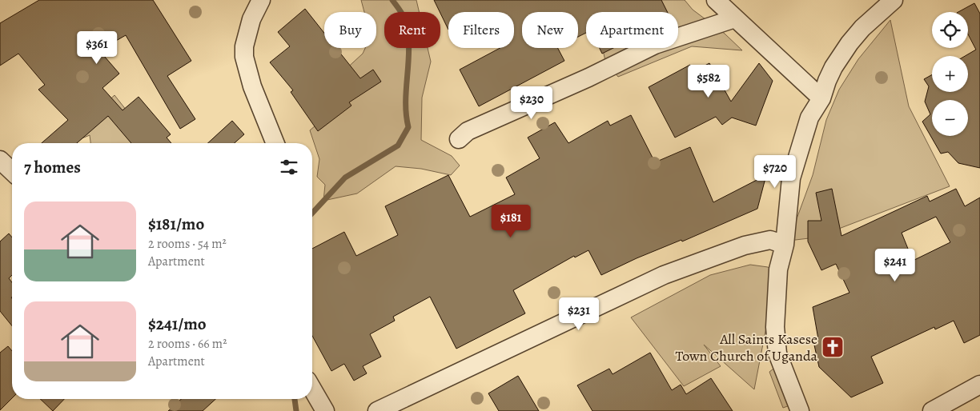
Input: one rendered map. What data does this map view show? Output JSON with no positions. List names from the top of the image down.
{
  "places": {
    "church": ["All Saints Kasese Town Church of Uganda"]
  },
  "page": {
    "map_buttons": ["+", "−"],
    "chip": [
      "Buy",
      "Rent",
      "Filters",
      "New",
      "Apartment"
    ],
    "price": [
      "$361",
      "$582",
      "$230",
      "$720",
      "$181",
      "$241",
      "$231"
    ],
    "heading": "7 homes",
    "list": [
      {
        "name": "$181/mo",
        "note": "2 rooms · 54 m² · Apartment"
      },
      {
        "name": "$241/mo",
        "note": "2 rooms · 66 m² · Apartment"
      }
    ]
  }
}
